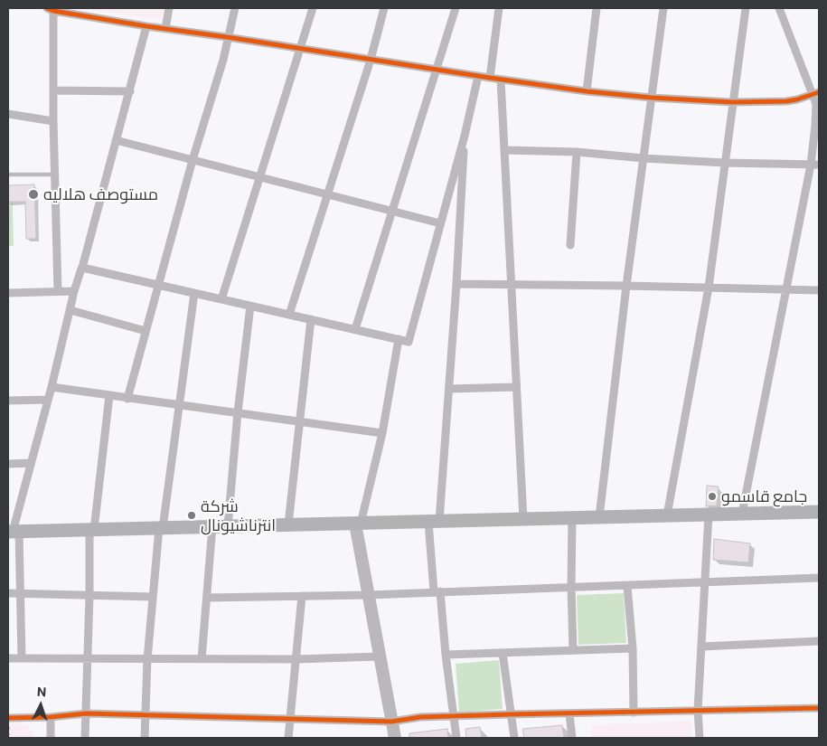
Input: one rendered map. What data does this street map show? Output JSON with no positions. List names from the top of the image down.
{
  "places": ["مستوصف هلاليه", "جامع قاسمو", "شركة انترناشيونال"],
  "north": "top"
}
